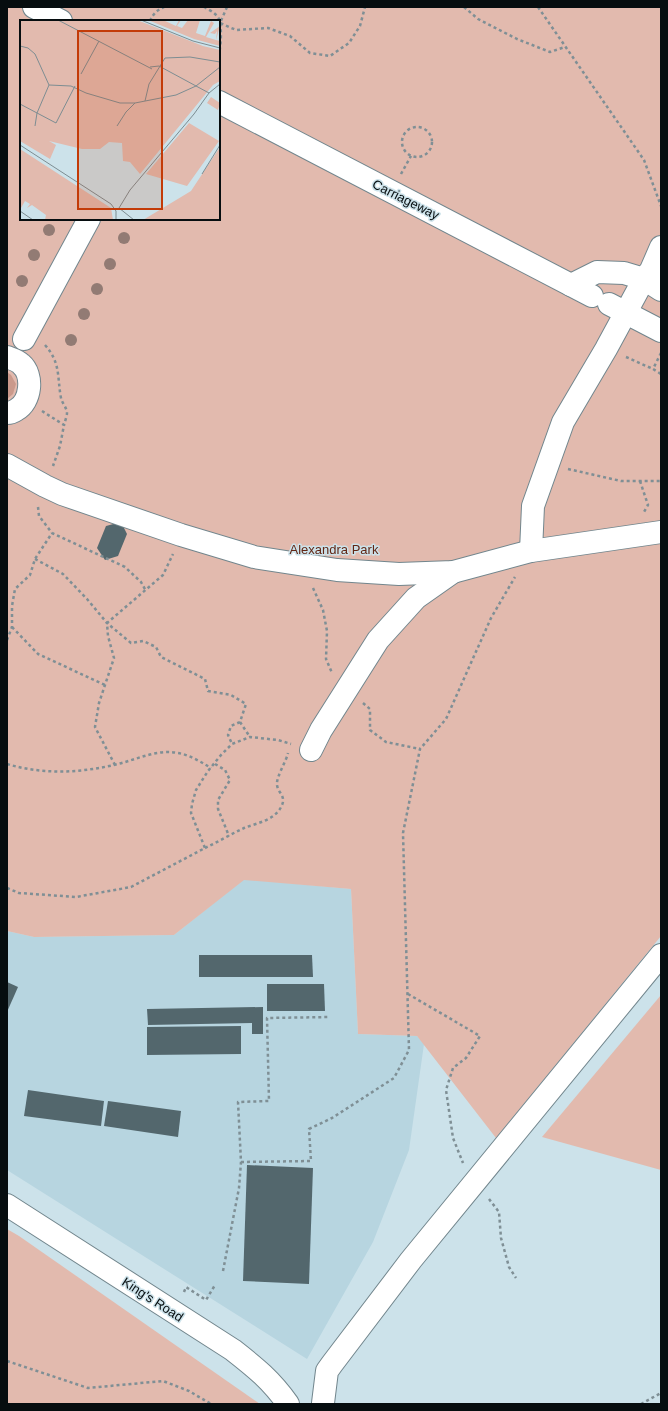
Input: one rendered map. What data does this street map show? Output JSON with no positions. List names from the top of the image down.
{
  "streets": {
    "street": ["Carriageway", "King's Road"]
  },
  "parks": ["Alexandra Park"]
}
